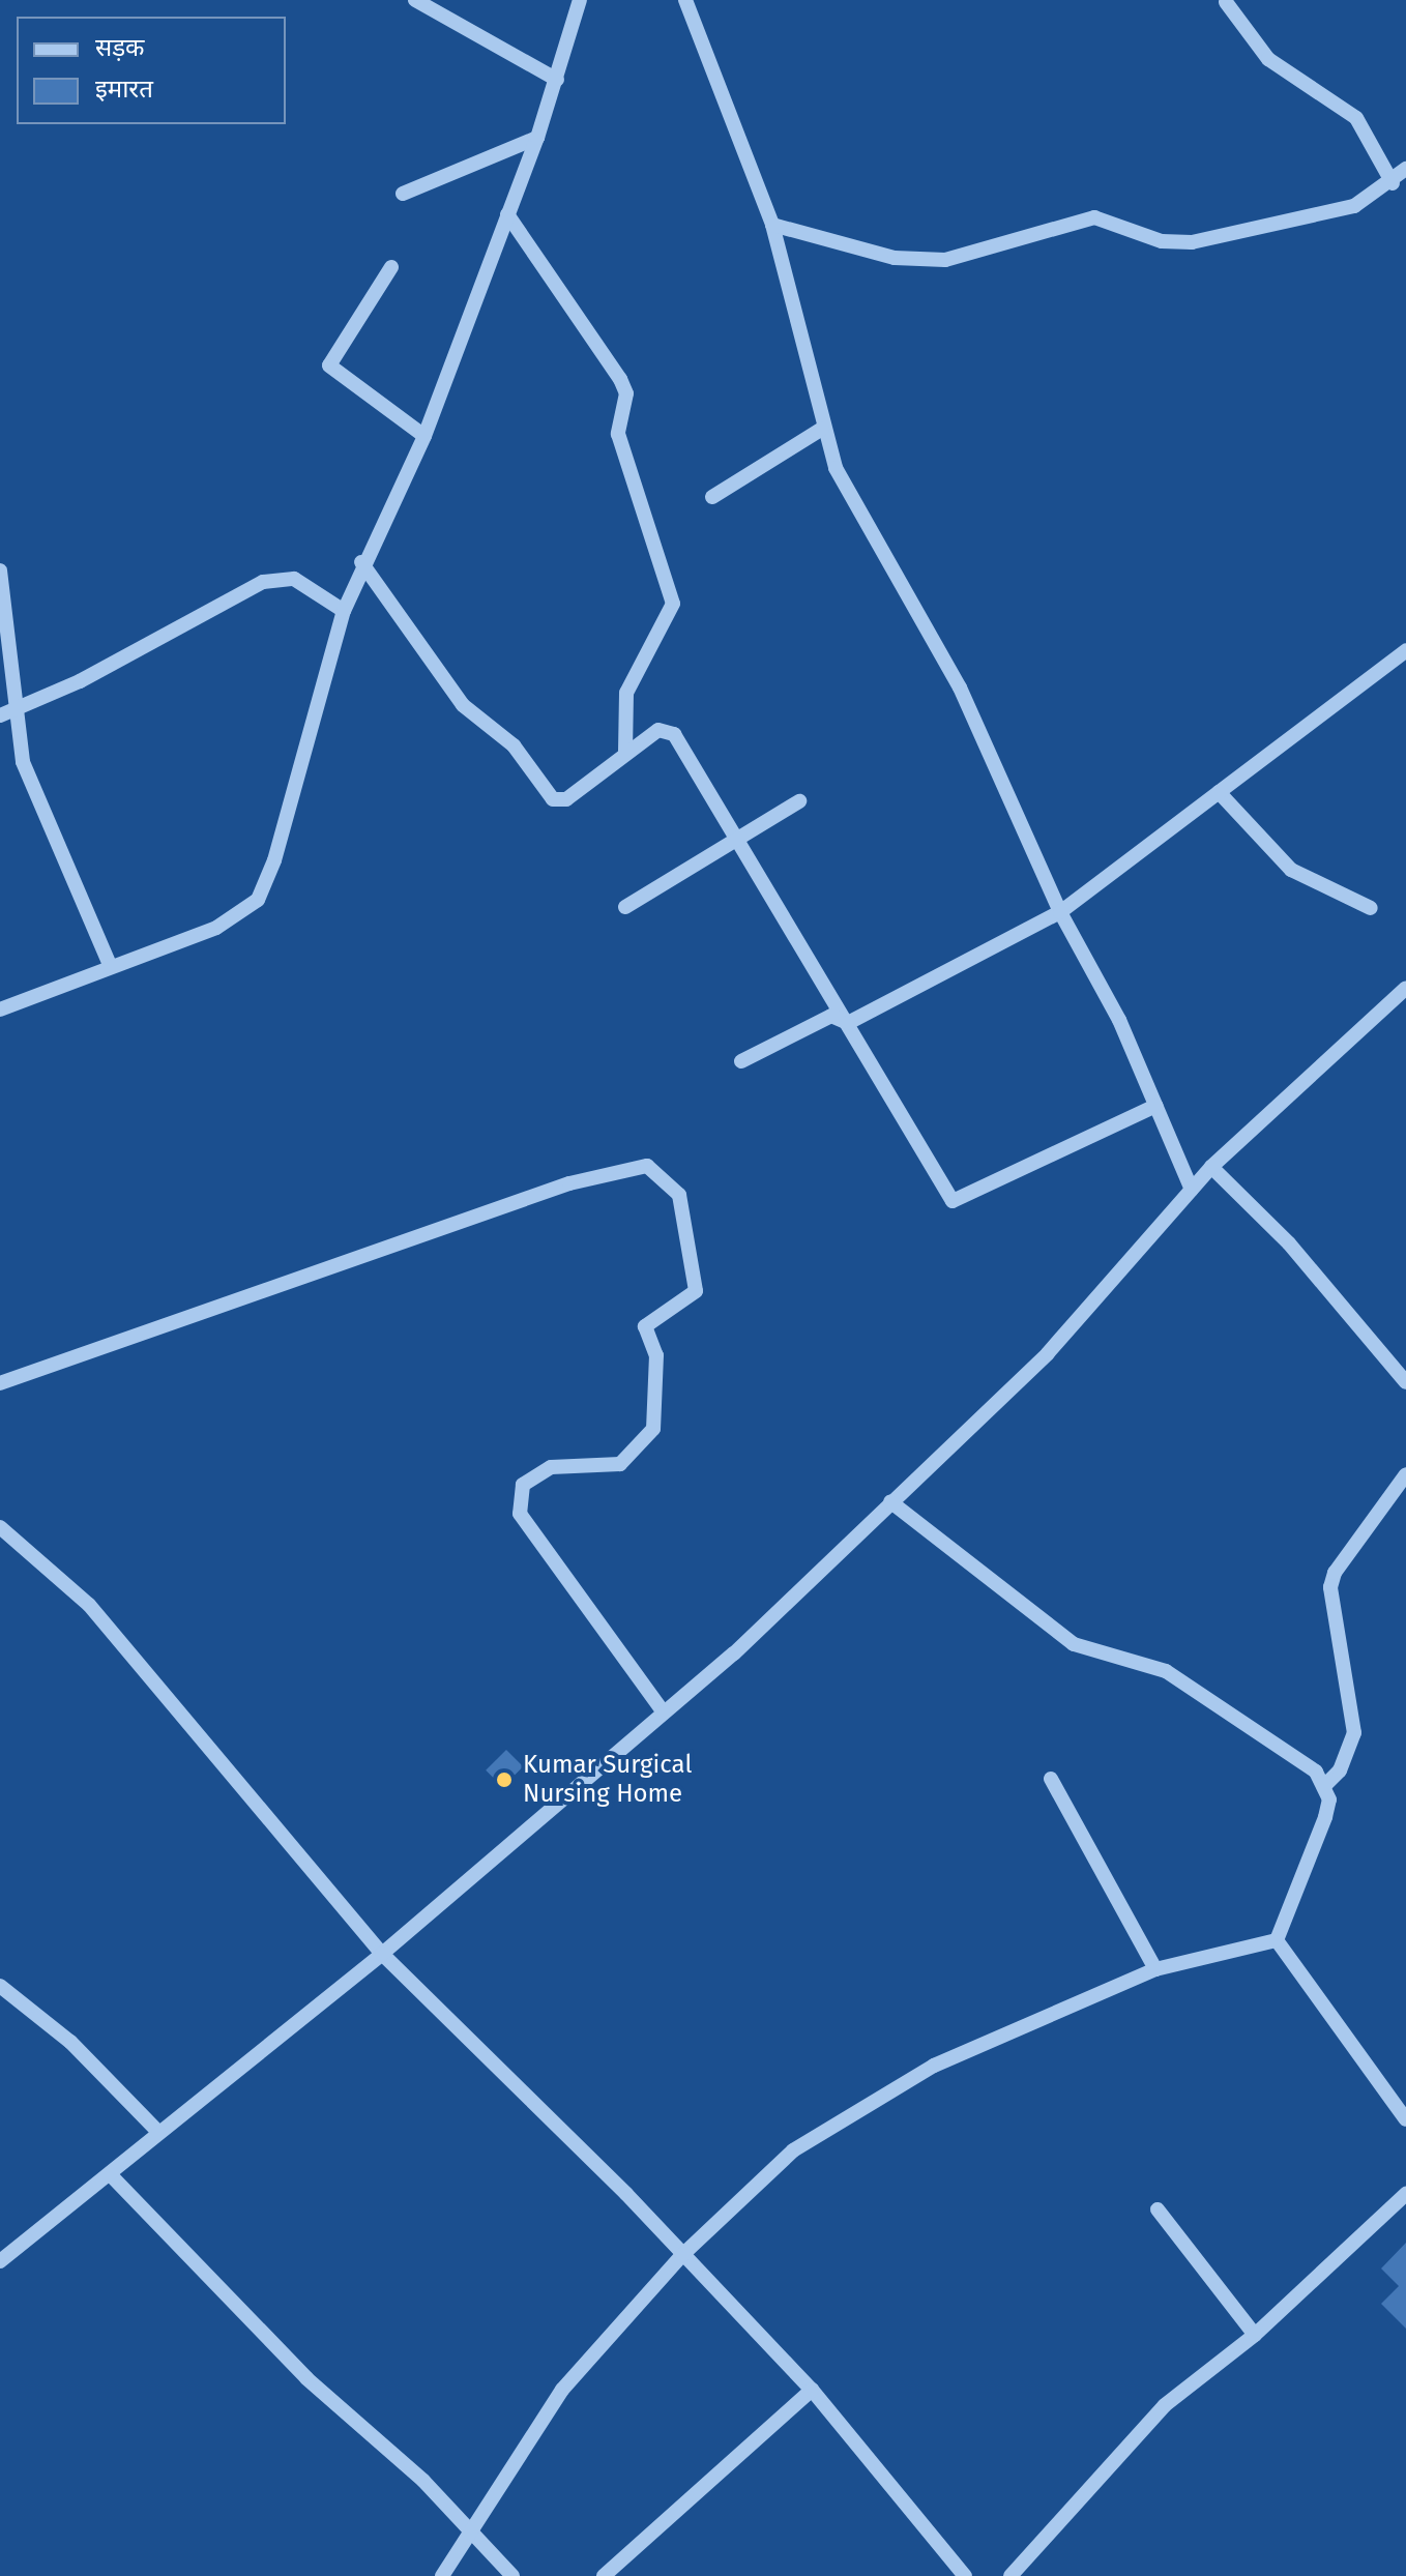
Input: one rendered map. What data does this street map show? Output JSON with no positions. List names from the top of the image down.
{
  "places": ["Kumar Surgical Nursing Home"],
  "legend": ["सड़क", "इमारत"]
}
